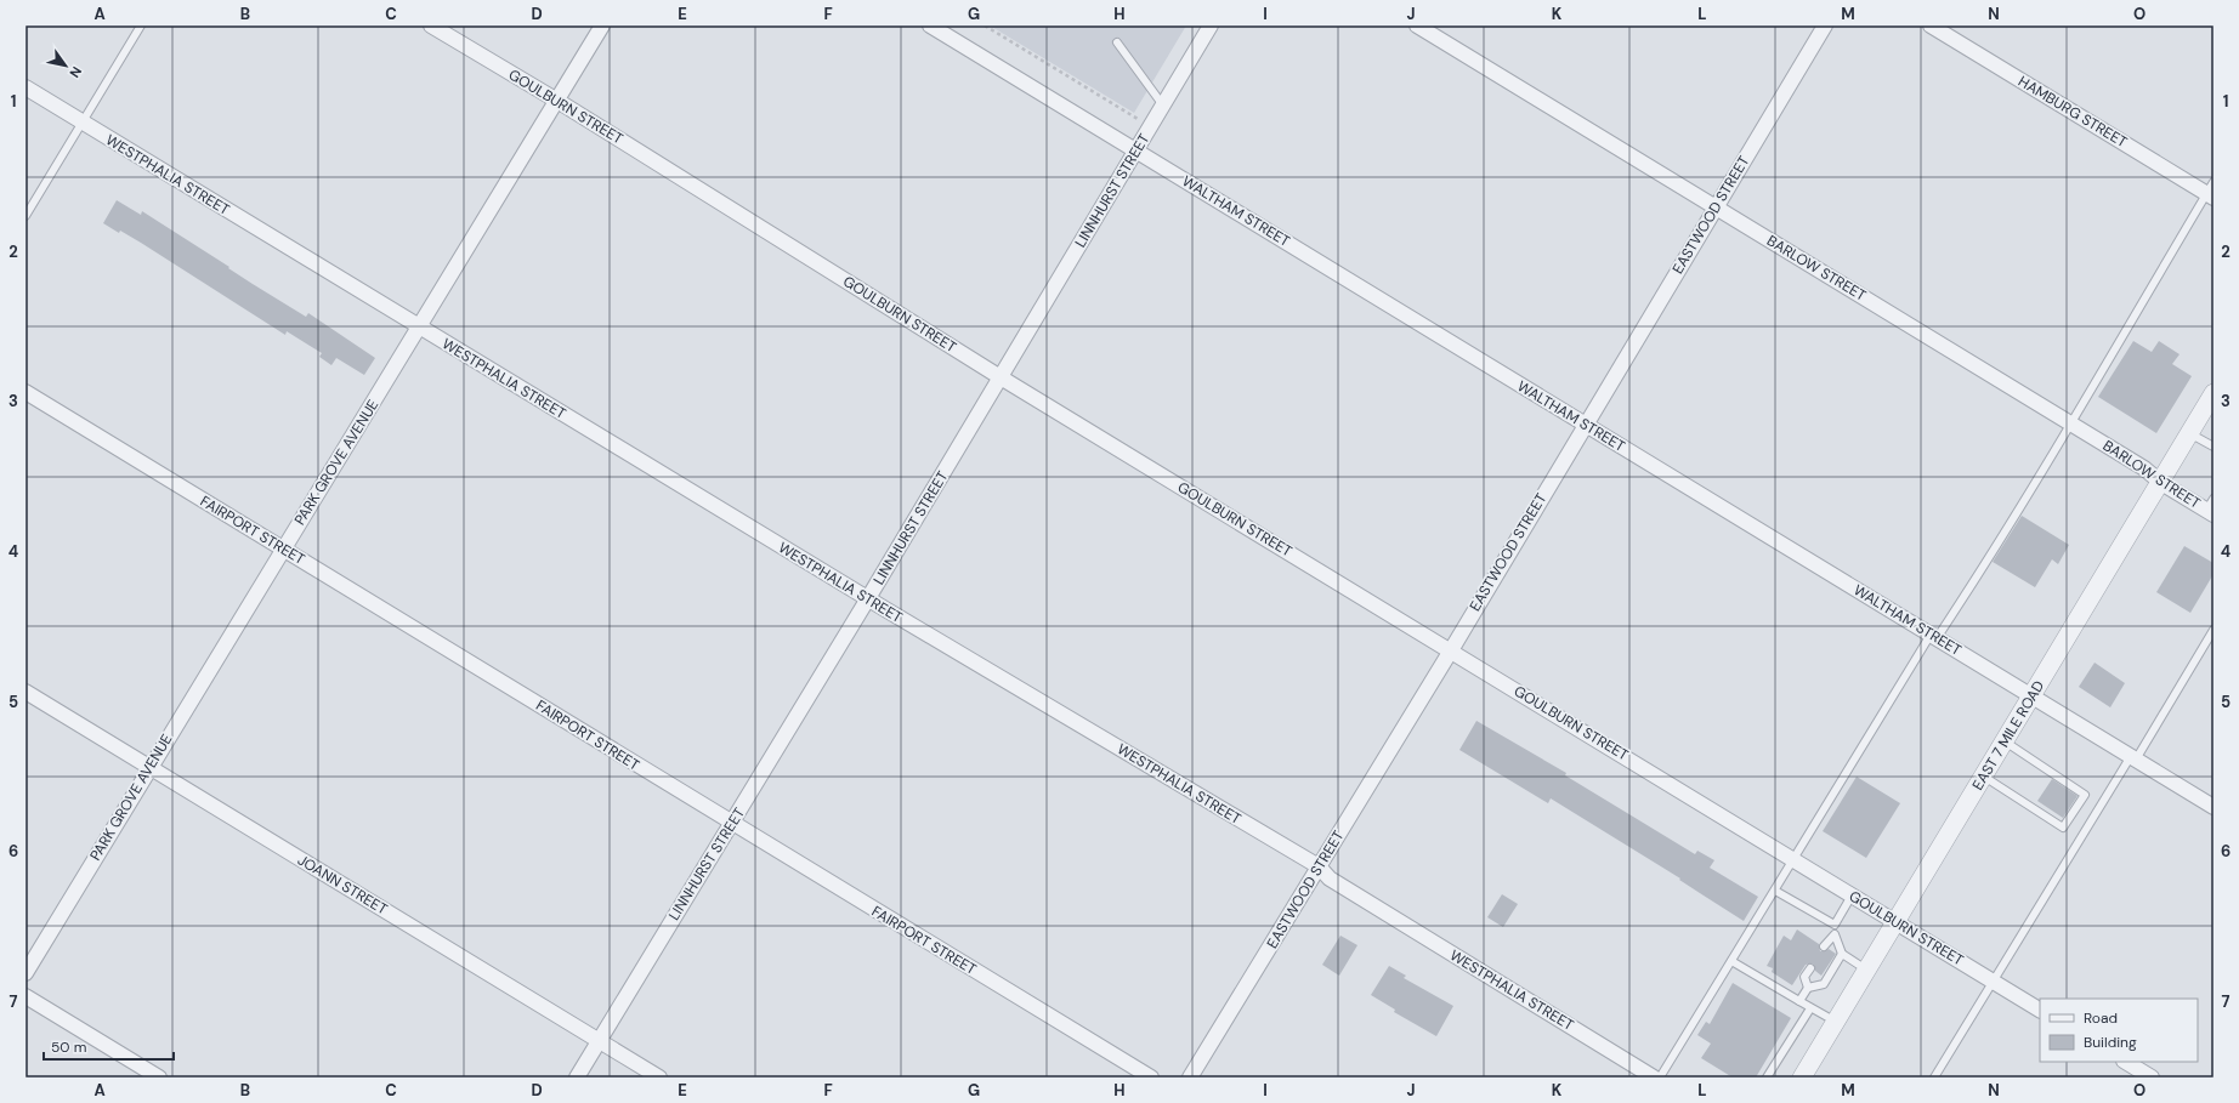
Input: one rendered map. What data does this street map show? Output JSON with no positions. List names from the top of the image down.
{
  "streets": {
    "street": [
      "GOULBURN STREET",
      "HAMBURG STREET",
      "WESTPHALIA STREET",
      "LINNHURST STREET",
      "WALTHAM STREET",
      "EASTWOOD STREET",
      "BARLOW STREET",
      "PARK GROVE AVENUE",
      "FAIRPORT STREET",
      "EAST 7 MILE ROAD",
      "JOANN STREET"
    ]
  },
  "crossings": [
    ["GOULBURN STREET", "LINNHURST STREET"],
    ["GOULBURN STREET", "EASTWOOD STREET"],
    ["GOULBURN STREET", "PARK GROVE AVENUE"],
    ["GOULBURN STREET", "EAST 7 MILE ROAD"],
    ["WESTPHALIA STREET", "LINNHURST STREET"],
    ["WESTPHALIA STREET", "EASTWOOD STREET"],
    ["WESTPHALIA STREET", "PARK GROVE AVENUE"],
    ["LINNHURST STREET", "WALTHAM STREET"],
    ["LINNHURST STREET", "FAIRPORT STREET"],
    ["LINNHURST STREET", "JOANN STREET"],
    ["WALTHAM STREET", "EASTWOOD STREET"],
    ["WALTHAM STREET", "EAST 7 MILE ROAD"],
    ["EASTWOOD STREET", "BARLOW STREET"],
    ["BARLOW STREET", "EAST 7 MILE ROAD"],
    ["PARK GROVE AVENUE", "FAIRPORT STREET"],
    ["PARK GROVE AVENUE", "JOANN STREET"]
  ],
  "legend": ["Road", "Building"],
  "scale_bar": "50 m",
  "north": "bottom right",
  "grid": {
    "columns": [
      "A",
      "B",
      "C",
      "D",
      "E",
      "F",
      "G",
      "H",
      "I",
      "J",
      "K",
      "L",
      "M",
      "N",
      "O"
    ],
    "rows": [
      "1",
      "2",
      "3",
      "4",
      "5",
      "6",
      "7"
    ]
  }
}
